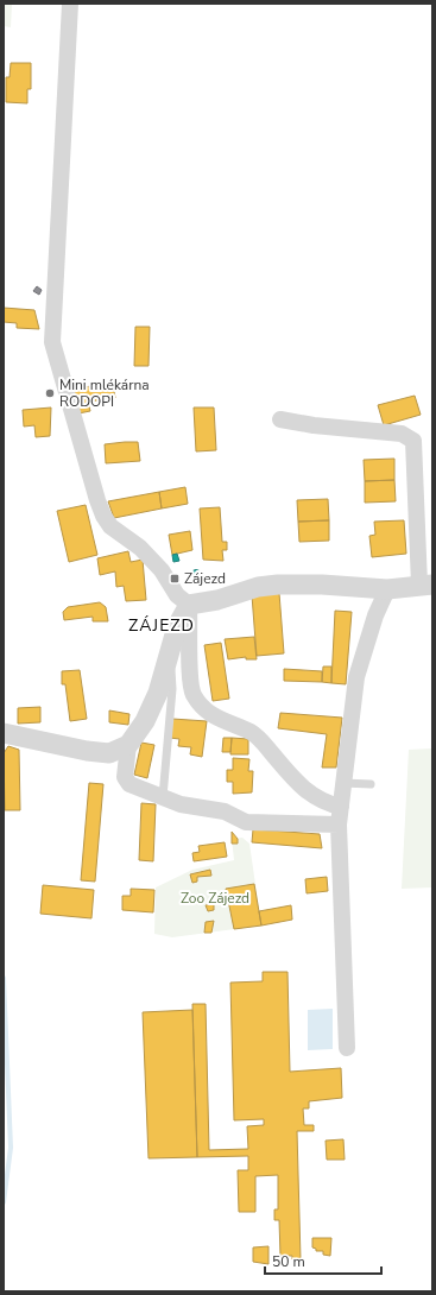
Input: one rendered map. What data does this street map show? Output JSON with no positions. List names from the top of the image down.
{
  "districts": ["ZÁJEZD"],
  "parks": ["Zoo Zájezd"],
  "places": {
    "other": ["Mini mlékárna RODOPI"],
    "transit": ["Zájezd"]
  },
  "scale_bar": "50 m"
}
